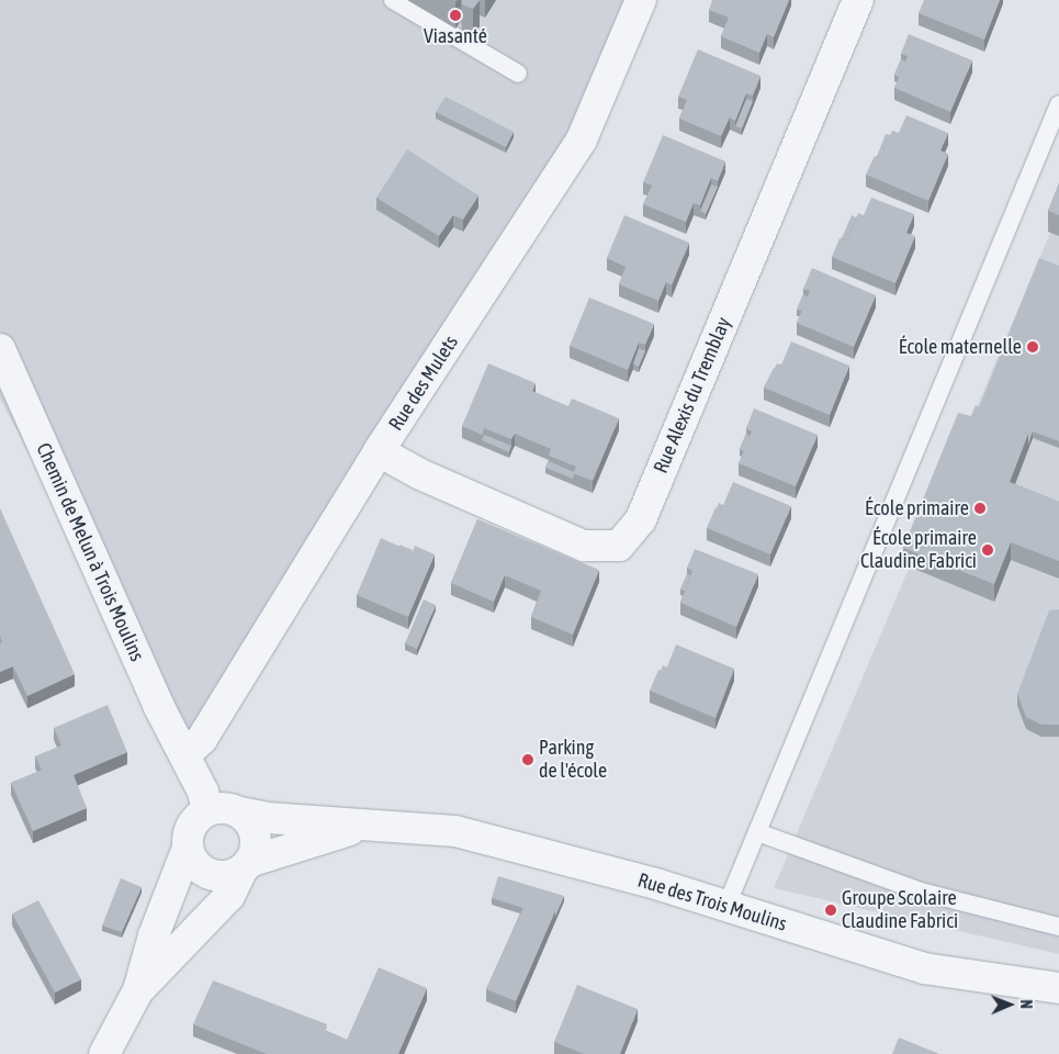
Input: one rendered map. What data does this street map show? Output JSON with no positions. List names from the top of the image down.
{
  "streets": {
    "street": [
      "Rue des Mulets",
      "Rue Alexis du Tremblay",
      "Chemin de Melun à Trois Moulins",
      "Rue des Trois Moulins"
    ]
  },
  "crossings": [
    ["Rue des Mulets", "Rue Alexis du Tremblay"],
    ["Rue des Mulets", "Chemin de Melun à Trois Moulins"],
    ["Chemin de Melun à Trois Moulins", "Rue des Trois Moulins"]
  ],
  "places": [
    "Viasanté",
    "École maternelle",
    "École primaire",
    "École primaire Claudine Fabrici",
    "Parking de l'école",
    "Groupe Scolaire Claudine Fabrici"
  ],
  "north": "right"
}
